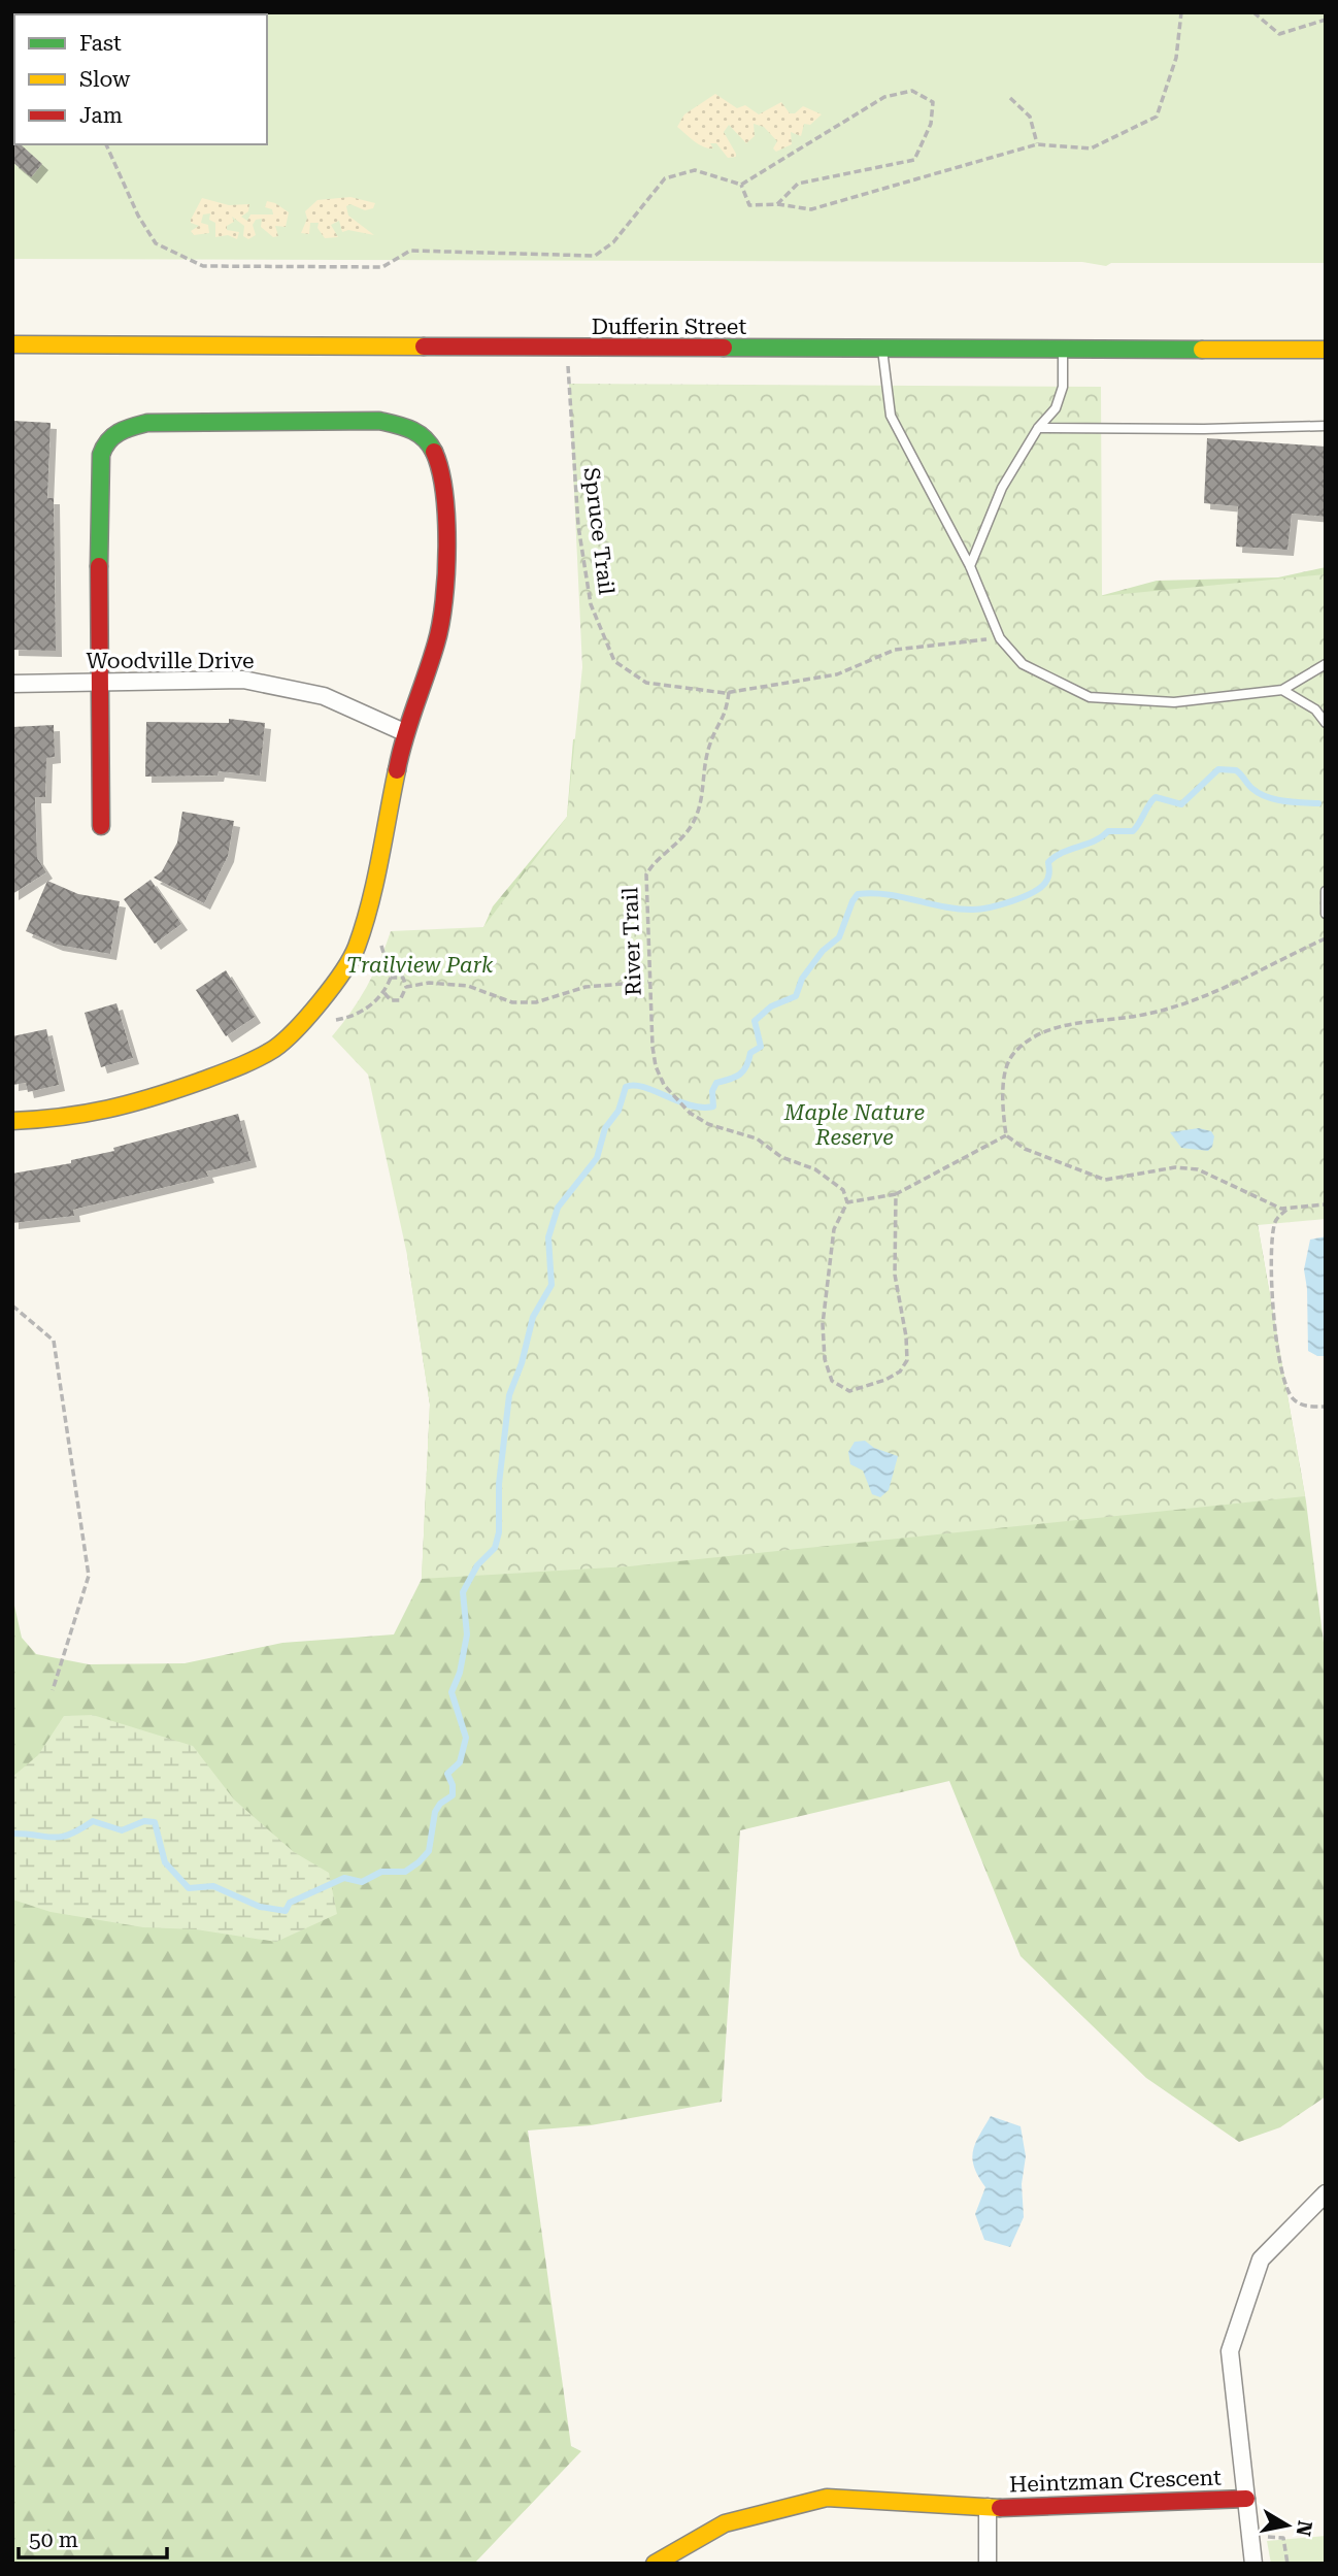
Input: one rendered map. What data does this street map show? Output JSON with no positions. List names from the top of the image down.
{
  "streets": {
    "street": ["Dufferin Street", "Woodville Drive", "Heintzman Crescent"],
    "path": ["Spruce Trail", "River Trail"]
  },
  "crossings": [
    ["Dufferin Street", "Spruce Trail"],
    ["Spruce Trail", "River Trail"]
  ],
  "parks": ["Trailview Park", "Maple Nature Reserve"],
  "legend": ["Fast", "Slow", "Jam"],
  "scale_bar": "50 m",
  "north": "right"
}
